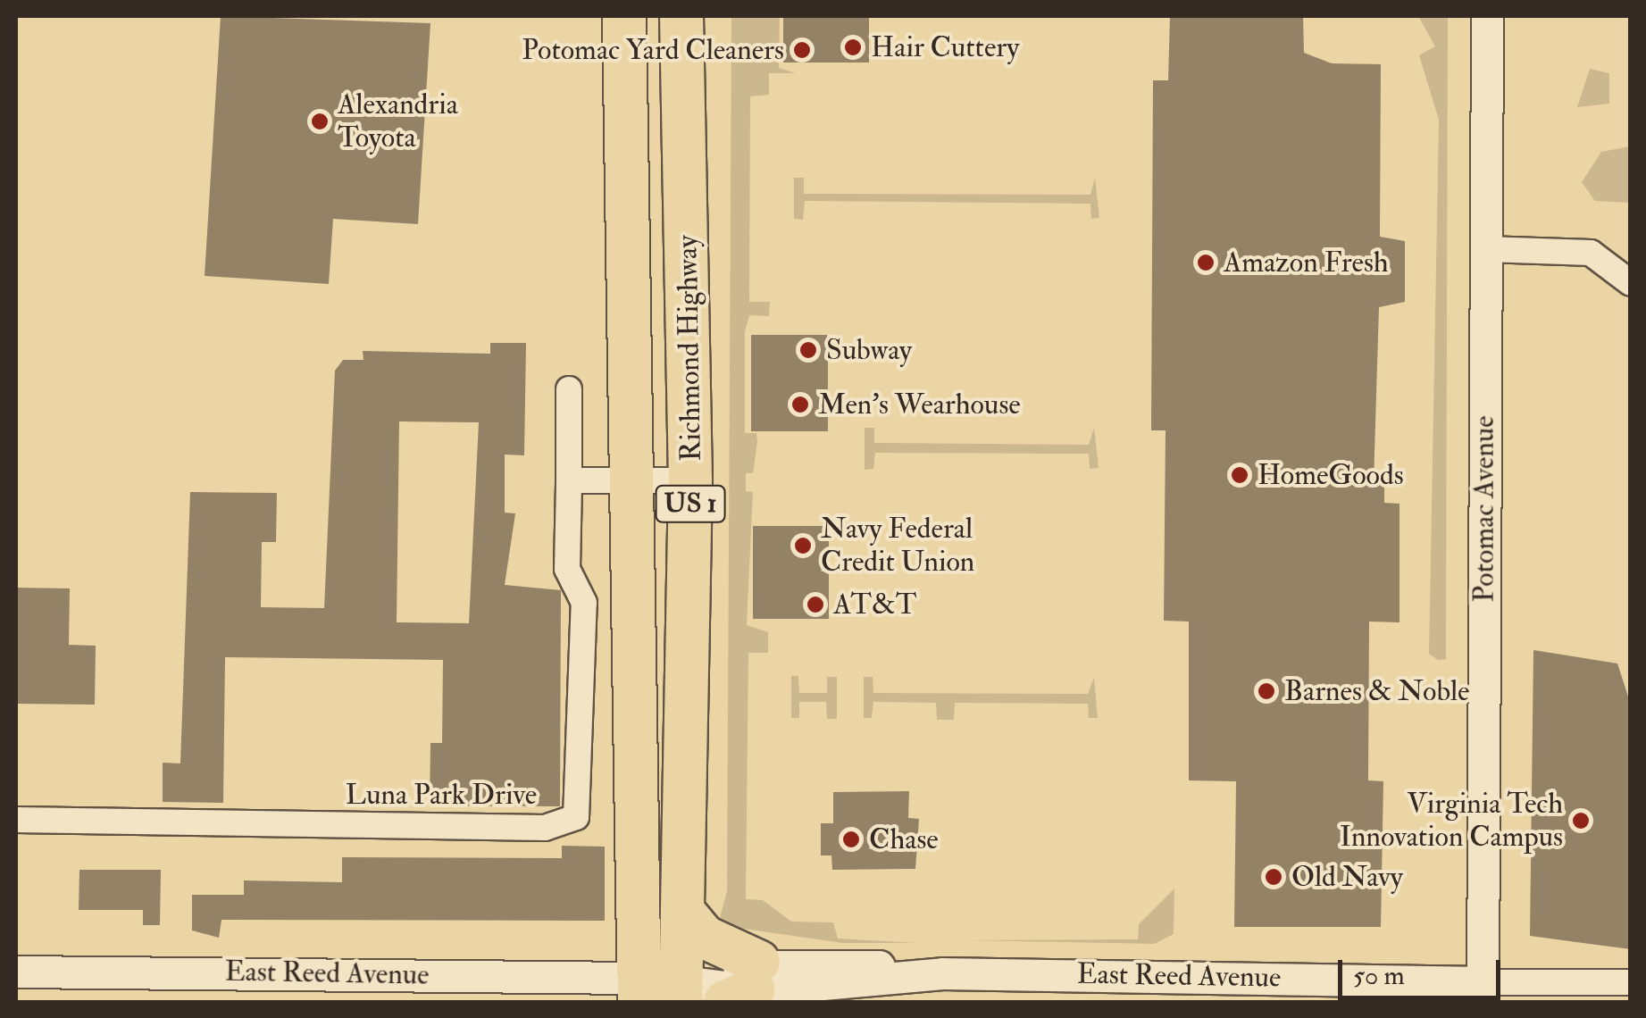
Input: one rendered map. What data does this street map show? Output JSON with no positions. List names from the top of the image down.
{
  "streets": {
    "highway": ["Richmond Highway", "US 1"],
    "street": ["Potomac Avenue", "Luna Park Drive", "East Reed Avenue"]
  },
  "crossings": [
    ["Richmond Highway", "East Reed Avenue"],
    ["Potomac Avenue", "East Reed Avenue"]
  ],
  "places": [
    "Hair Cuttery",
    "Potomac Yard Cleaners",
    "Alexandria Toyota",
    "Amazon Fresh",
    "Subway",
    "Men's Wearhouse",
    "HomeGoods",
    "Navy Federal Credit Union",
    "AT&T",
    "Barnes & Noble",
    "Virginia Tech Innovation Campus",
    "Chase",
    "Old Navy"
  ],
  "scale_bar": "50 m"
}
